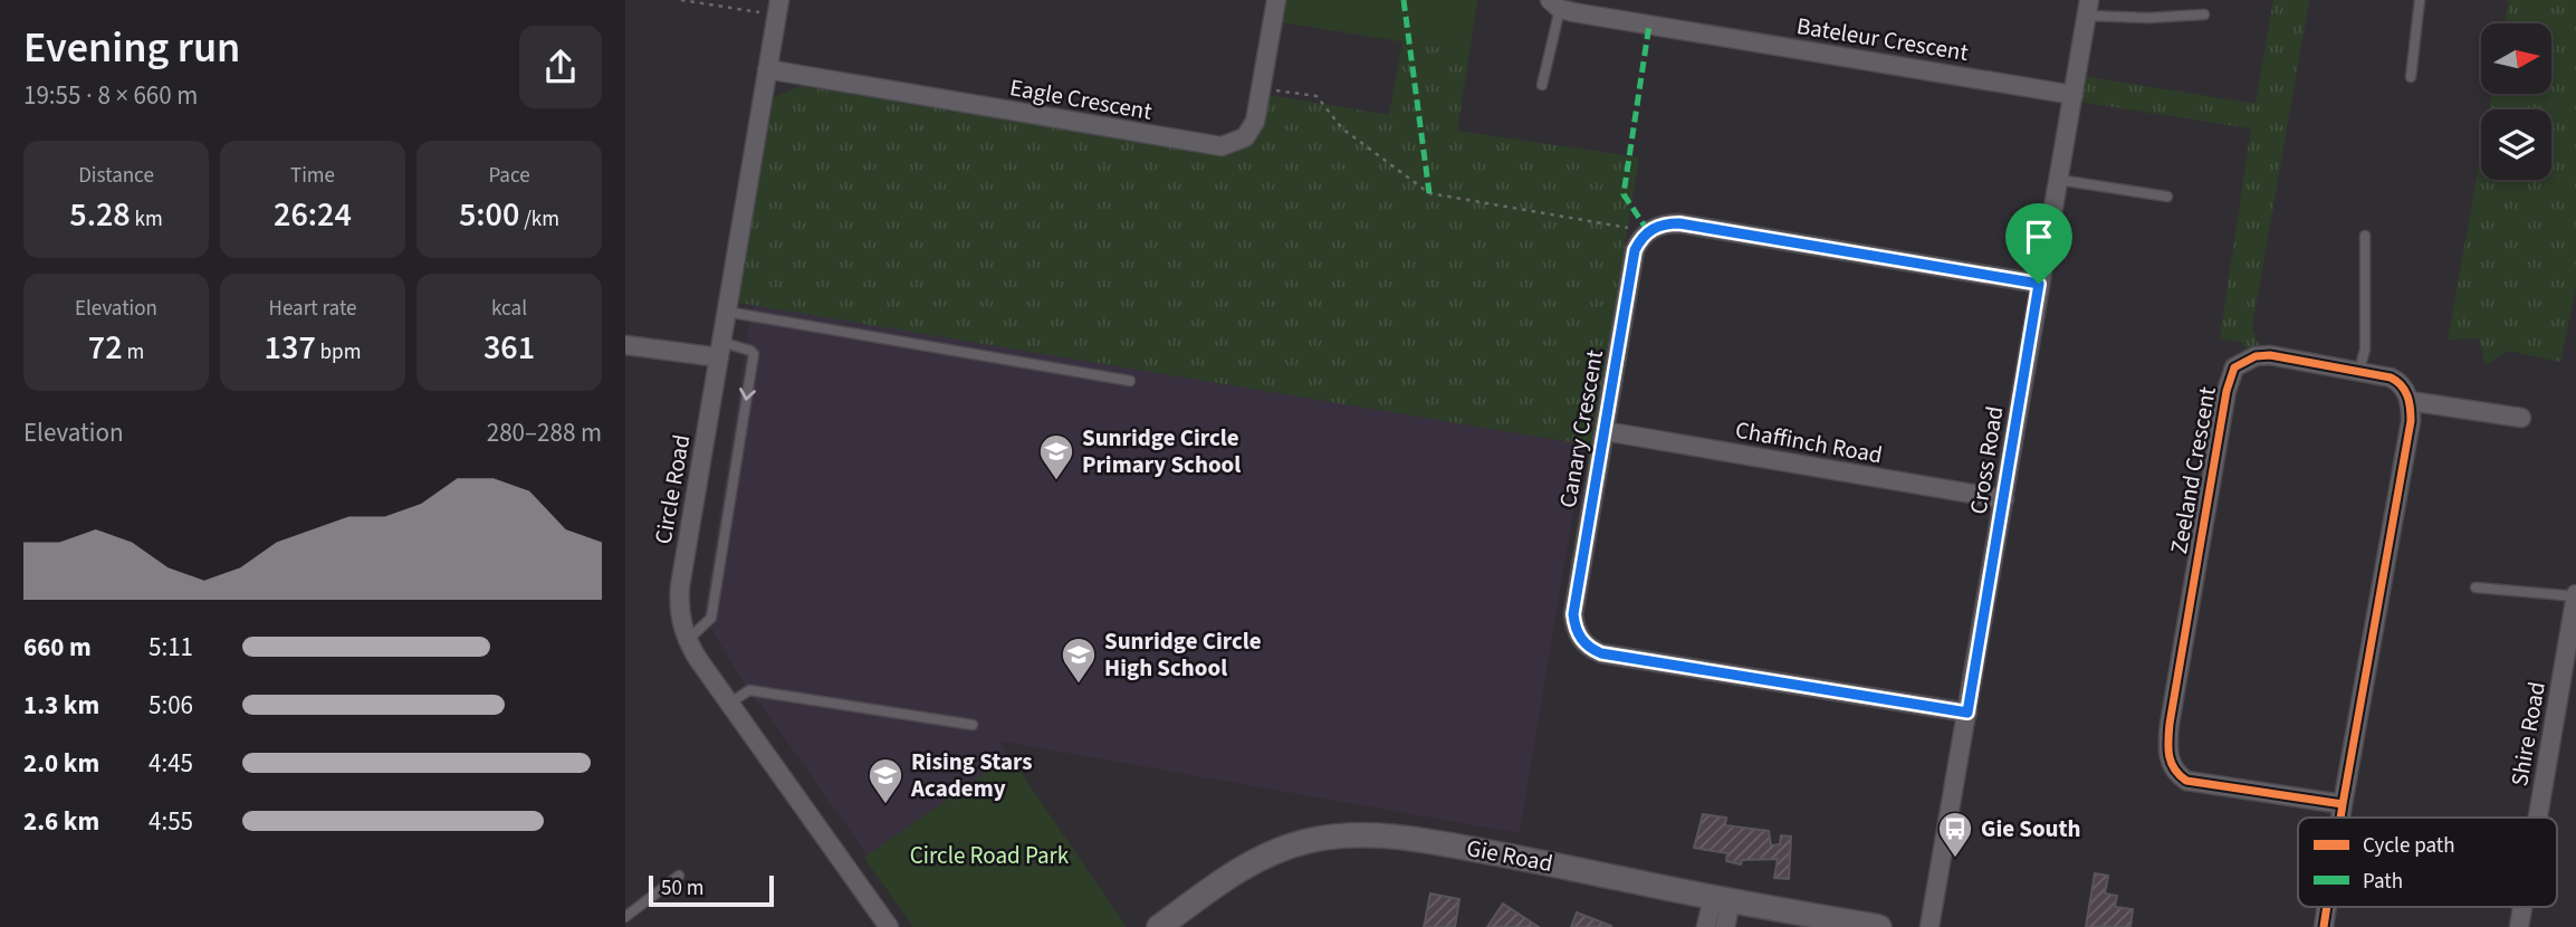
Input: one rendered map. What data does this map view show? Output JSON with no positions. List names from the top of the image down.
{
  "streets": {
    "street": [
      "Bateleur Crescent",
      "Eagle Crescent",
      "Canary Crescent",
      "Chaffinch Road",
      "Cross Road",
      "Zeeland Crescent",
      "Circle Road",
      "Shire Road",
      "Gie Road"
    ]
  },
  "crossings": [
    ["Bateleur Crescent", "Cross Road"],
    ["Eagle Crescent", "Circle Road"],
    ["Canary Crescent", "Chaffinch Road"],
    ["Canary Crescent", "Cross Road"],
    ["Chaffinch Road", "Cross Road"]
  ],
  "parks": ["Circle Road Park"],
  "places": {
    "school or university": ["Sunridge Circle Primary School", "Sunridge Circle High School", "Rising Stars Academy"],
    "bus stop": ["Gie South"]
  },
  "legend": ["Cycle path", "Path"],
  "scale_bar": "50 m",
  "north": "right",
  "page": {
    "heading": ["Evening run", "19:55 · 8 × 660 m"],
    "stats": [
      ["Distance", "5.28 km"],
      ["Time", "26:24"],
      ["Pace", "5:00 /km"],
      ["Elevation", "72 m"],
      ["Heart rate", "137 bpm"],
      ["kcal", "361"]
    ],
    "chart": ["Elevation", "280–288 m"],
    "list": [
      {
        "name": "660 m",
        "note": "5:11"
      },
      {
        "name": "1.3 km",
        "note": "5:06"
      },
      {
        "name": "2.0 km",
        "note": "4:45"
      },
      {
        "name": "2.6 km",
        "note": "4:55"
      }
    ],
    "scale": "50 m"
  }
}
